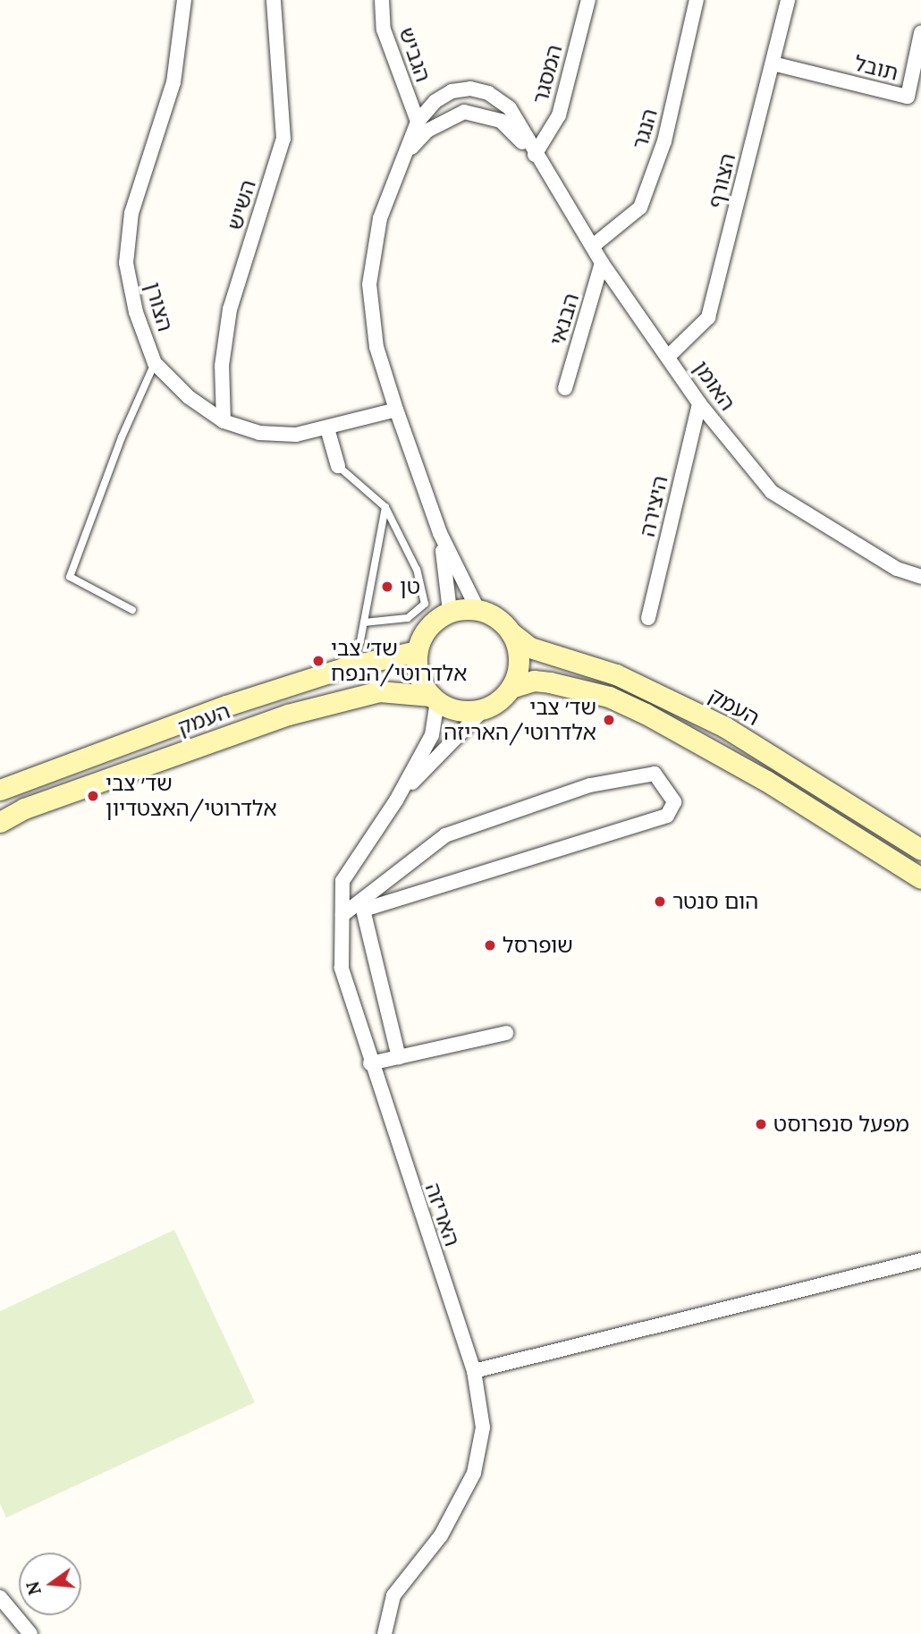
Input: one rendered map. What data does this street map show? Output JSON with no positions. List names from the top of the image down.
{
  "streets": {
    "main road": ["העמק"],
    "street": [
      "הגביש",
      "תובל",
      "המסגר",
      "הנגר",
      "הצורף",
      "השיש",
      "הצורן",
      "הבנאי",
      "האומן",
      "היצירה",
      "האריזה"
    ]
  },
  "crossings": [
    ["תובל", "הצורף"],
    ["המסגר", "האומן"],
    ["הנגר", "האומן"],
    ["הצורף", "האומן"],
    ["השיש", "הצורן"],
    ["הבנאי", "האומן"],
    ["האומן", "היצירה"],
    ["העמק", "האריזה"]
  ],
  "places": [
    "טן",
    "שד׳ צבי אלדרוטי/הנפח",
    "שד׳ צבי אלדרוטי/האריזה",
    "שד׳ צבי אלדרוטי/האצטדיון",
    "הום סנטר",
    "שופרסל",
    "מפעל סנפרוסט"
  ],
  "north": "left"
}
